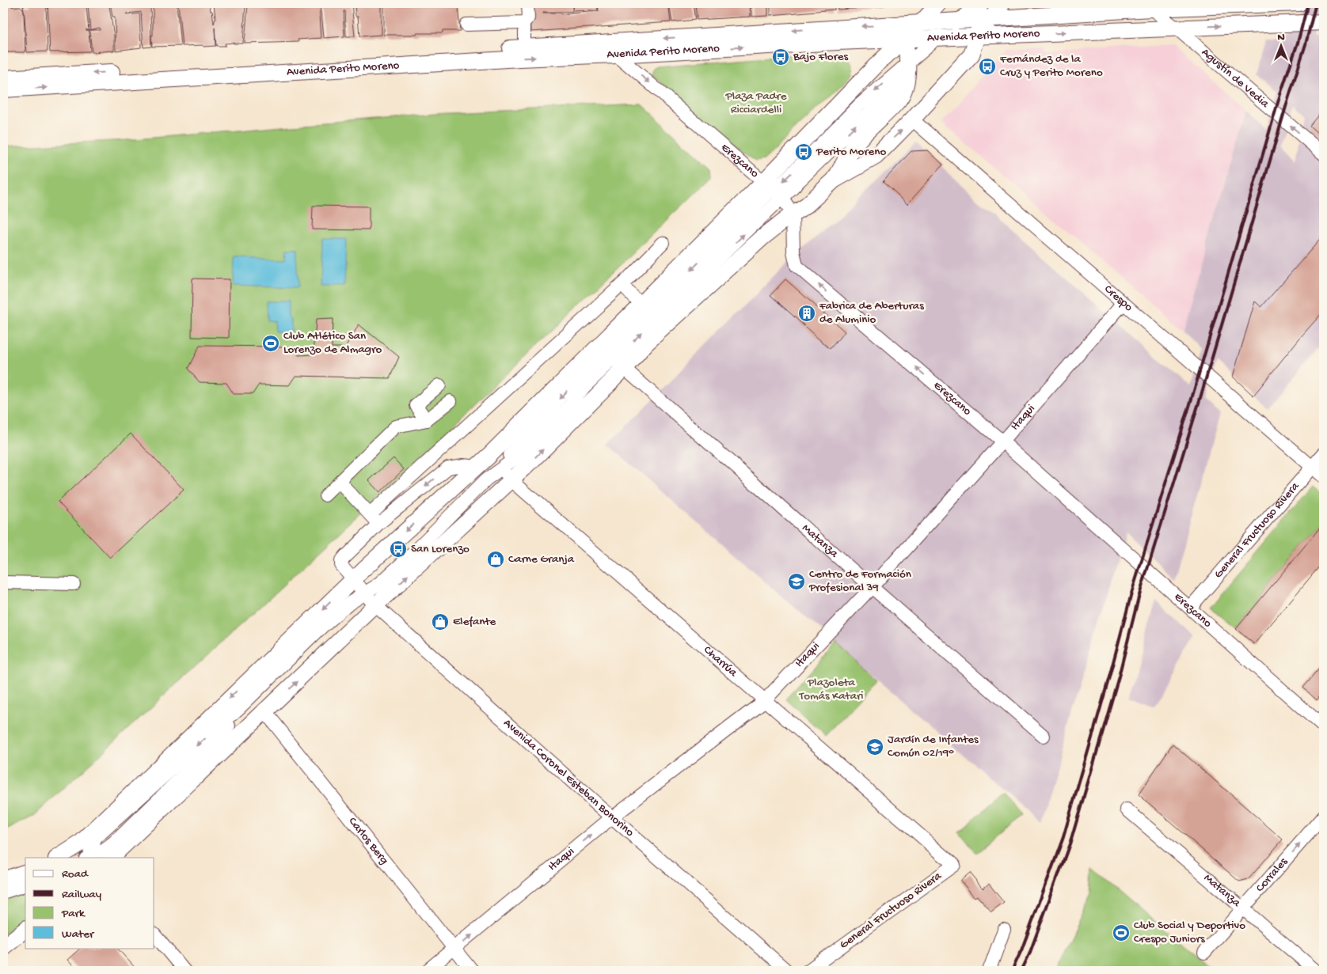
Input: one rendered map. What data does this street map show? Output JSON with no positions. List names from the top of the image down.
{
  "streets": {
    "main road": ["Avenida Perito Moreno"],
    "street": [
      "Agustín de Vedia",
      "Erezcano",
      "Crespo",
      "Itaqui",
      "General Fructuoso Rivera",
      "Matanza",
      "Charrúa",
      "Avenida Coronel Esteban Bonorino",
      "Carlos Berg",
      "Corrales"
    ]
  },
  "crossings": [
    ["Avenida Perito Moreno", "Agustín de Vedia"],
    ["Avenida Perito Moreno", "Erezcano"],
    ["Erezcano", "Itaqui"],
    ["Erezcano", "General Fructuoso Rivera"],
    ["Crespo", "Itaqui"],
    ["Crespo", "General Fructuoso Rivera"],
    ["Itaqui", "Matanza"],
    ["Itaqui", "Charrúa"],
    ["Itaqui", "Avenida Coronel Esteban Bonorino"],
    ["Itaqui", "Carlos Berg"],
    ["General Fructuoso Rivera", "Charrúa"],
    ["Matanza", "Corrales"]
  ],
  "one_way": ["Agustín de Vedia", "Corrales"],
  "parks": ["Plaza Padre Ricciardelli", "Plazoleta Tomás Katari"],
  "places": {
    "bus stop": [
      "Bajo Flores",
      "Fernández de la Cruz y Perito Moreno",
      "Perito Moreno",
      "San Lorenzo"
    ],
    "building": ["Fabrica de Aberturas de Aluminio"],
    "sports": ["Club Atlético San Lorenzo de Almagro", "Club Social y Deportivo Crespo Juniors"],
    "shop": ["Carne Granja", "Elefante"],
    "school or university": ["Centro de Formación Profesional 39", "Jardín de Infantes Común 02/19°"]
  },
  "legend": [
    "Road",
    "Railway",
    "Park",
    "Water"
  ],
  "north": "top"
}
